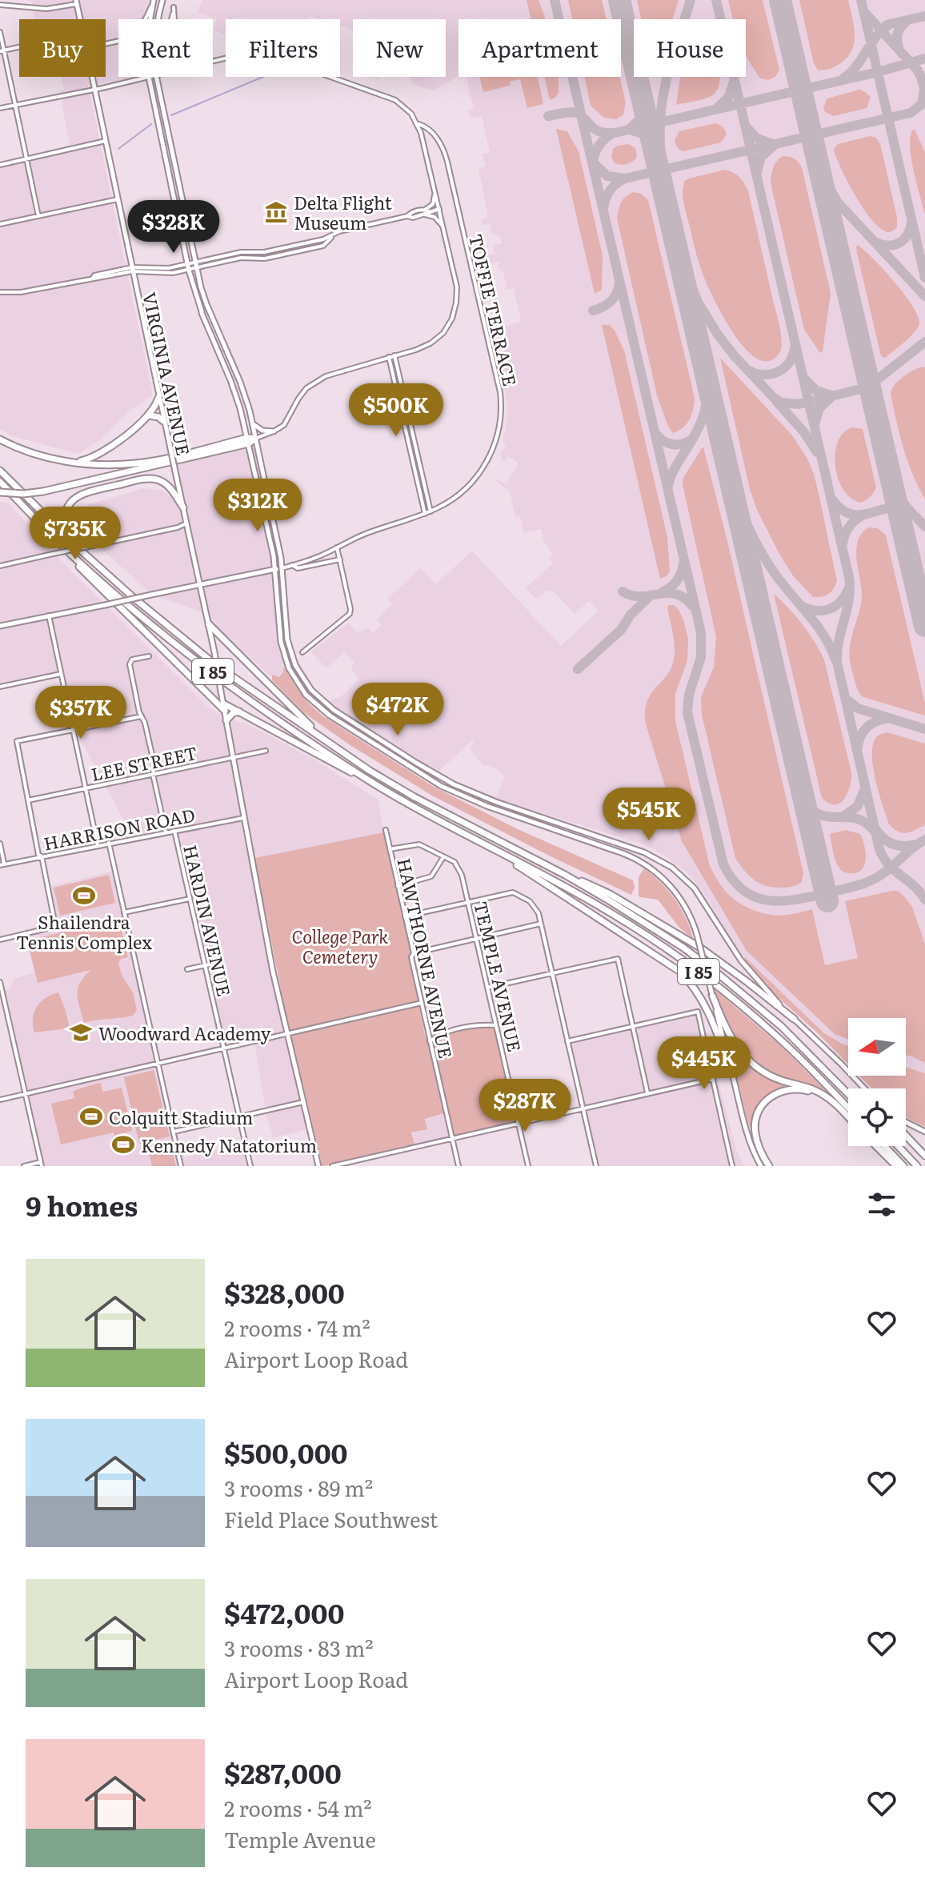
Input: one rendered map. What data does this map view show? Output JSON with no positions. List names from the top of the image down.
{
  "streets": {
    "highway": ["I 85"],
    "main road": ["TOFFIE TERRACE", "VIRGINIA AVENUE"],
    "street": [
      "LEE STREET",
      "HARRISON ROAD",
      "HARDIN AVENUE",
      "HAWTHORNE AVENUE",
      "TEMPLE AVENUE"
    ]
  },
  "crossings": [
    ["TOFFIE TERRACE", "VIRGINIA AVENUE"],
    ["VIRGINIA AVENUE", "LEE STREET"],
    ["VIRGINIA AVENUE", "HARRISON ROAD"],
    ["LEE STREET", "HARDIN AVENUE"],
    ["HARRISON ROAD", "HARDIN AVENUE"],
    ["HAWTHORNE AVENUE", "TEMPLE AVENUE"]
  ],
  "parks": ["College Park Cemetery"],
  "places": {
    "museum": ["Delta Flight Museum"],
    "sports": ["Shailendra Tennis Complex", "Colquitt Stadium", "Kennedy Natatorium"],
    "school or university": ["Woodward Academy"]
  },
  "north": "left",
  "page": {
    "chip": [
      "Buy",
      "Rent",
      "Filters",
      "New",
      "Apartment",
      "House"
    ],
    "price": [
      "$328K",
      "$500K",
      "$312K",
      "$735K",
      "$472K",
      "$357K",
      "$545K",
      "$445K",
      "$287K"
    ],
    "heading": "9 homes",
    "list": [
      {
        "name": "$328,000",
        "note": "2 rooms · 74 m² · Airport Loop Road"
      },
      {
        "name": "$500,000",
        "note": "3 rooms · 89 m² · Field Place Southwest"
      },
      {
        "name": "$472,000",
        "note": "3 rooms · 83 m² · Airport Loop Road"
      },
      {
        "name": "$287,000",
        "note": "2 rooms · 54 m² · Temple Avenue"
      }
    ]
  }
}
